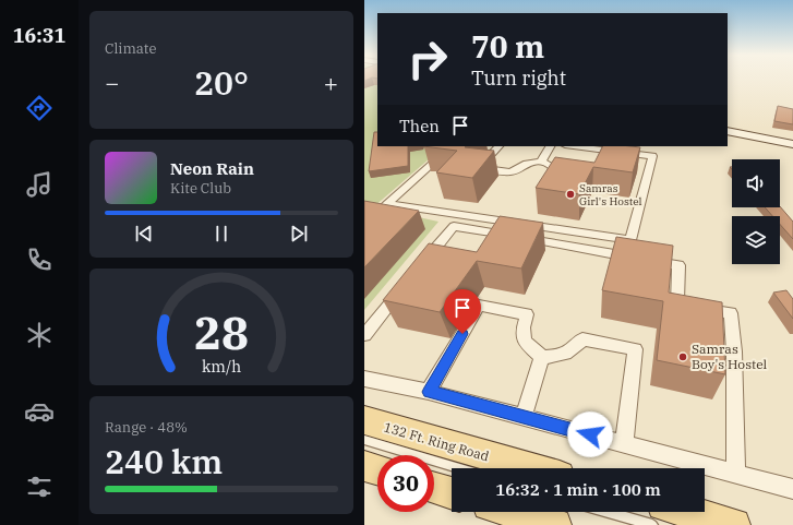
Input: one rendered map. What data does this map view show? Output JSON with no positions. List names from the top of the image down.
{
  "streets": {
    "main road": ["132 Ft. Ring Road"]
  },
  "places": ["Samras Girl's Hostel", "Samras Boy's Hostel"],
  "page": {
    "tabs": "16:31",
    "tile": [
      "Climate",
      ["Range · 48%", "240 km"]
    ],
    "turn": ["70 m", "Turn right"],
    "heat": ["−", "20°", "+"],
    "then": "Then",
    "song": ["Neon Rain", "Kite Club"],
    "limit": "30",
    "trip": "16:32 · 1 min · 100 m",
    "gauge": ["28", "km/h"]
  }
}
